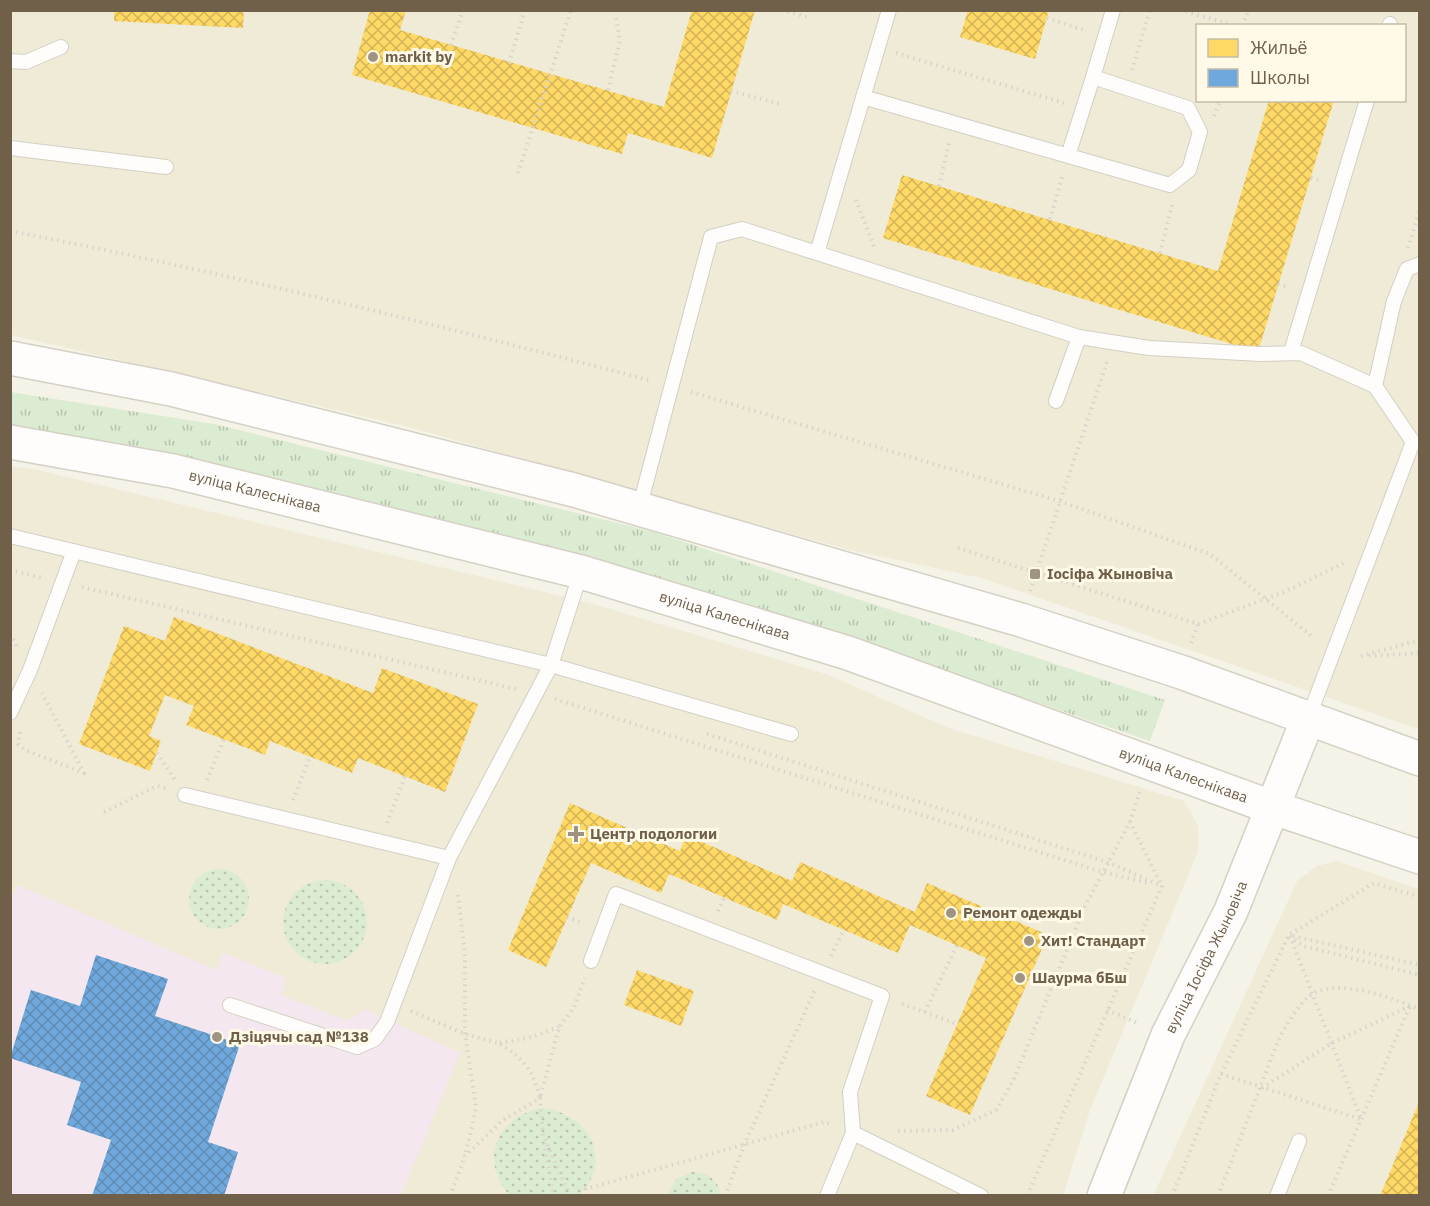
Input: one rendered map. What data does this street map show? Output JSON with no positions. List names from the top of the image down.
{
  "streets": {
    "main road": ["вуліца Калеснікава", "вуліца Іосіфа Жыновіча"]
  },
  "crossings": [
    ["вуліца Калеснікава", "вуліца Іосіфа Жыновіча"]
  ],
  "places": {
    "other": [
      "markit by",
      "Ремонт одежды",
      "Хит! Стандарт",
      "Шаурма бБш",
      "Дзіцячы сад №138"
    ],
    "transit": ["Іосіфа Жыновіча"],
    "health": ["Центр подологии"]
  },
  "legend": ["Жильё", "Школы"]
}
